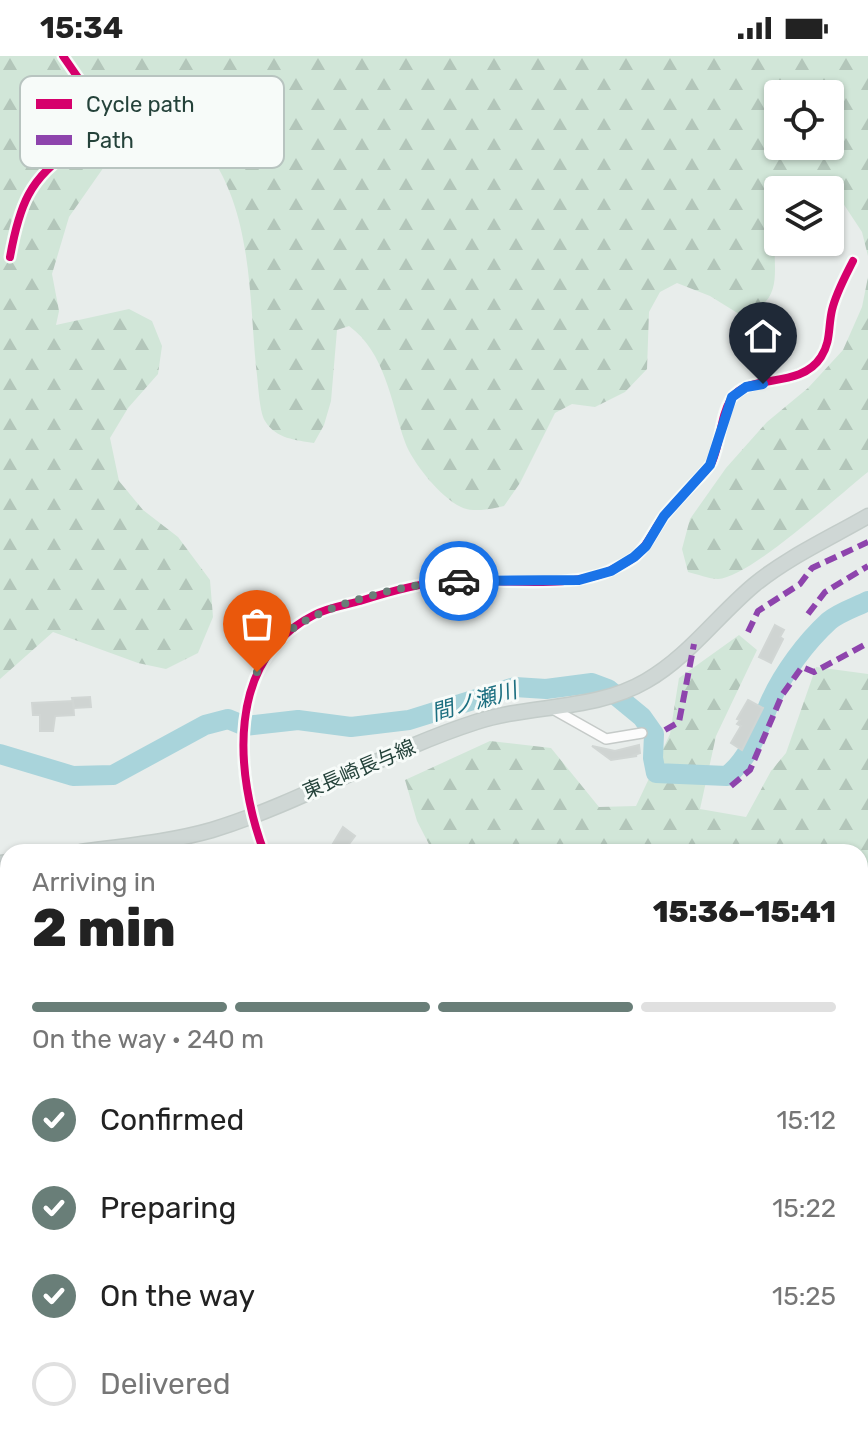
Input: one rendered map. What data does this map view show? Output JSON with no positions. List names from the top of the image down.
{
  "streets": {
    "main road": ["東長崎長与線"]
  },
  "water": ["間ノ瀬川"],
  "legend": ["Cycle path", "Path"],
  "page": {
    "status": "15:34",
    "heading": ["2 min", "Arriving in", "15:36–15:41"],
    "bar": "On the way · 240 m",
    "list": [
      ["Confirmed", "15:12"],
      ["Preparing", "15:22"],
      ["On the way", "15:25"],
      "Delivered"
    ]
  }
}
